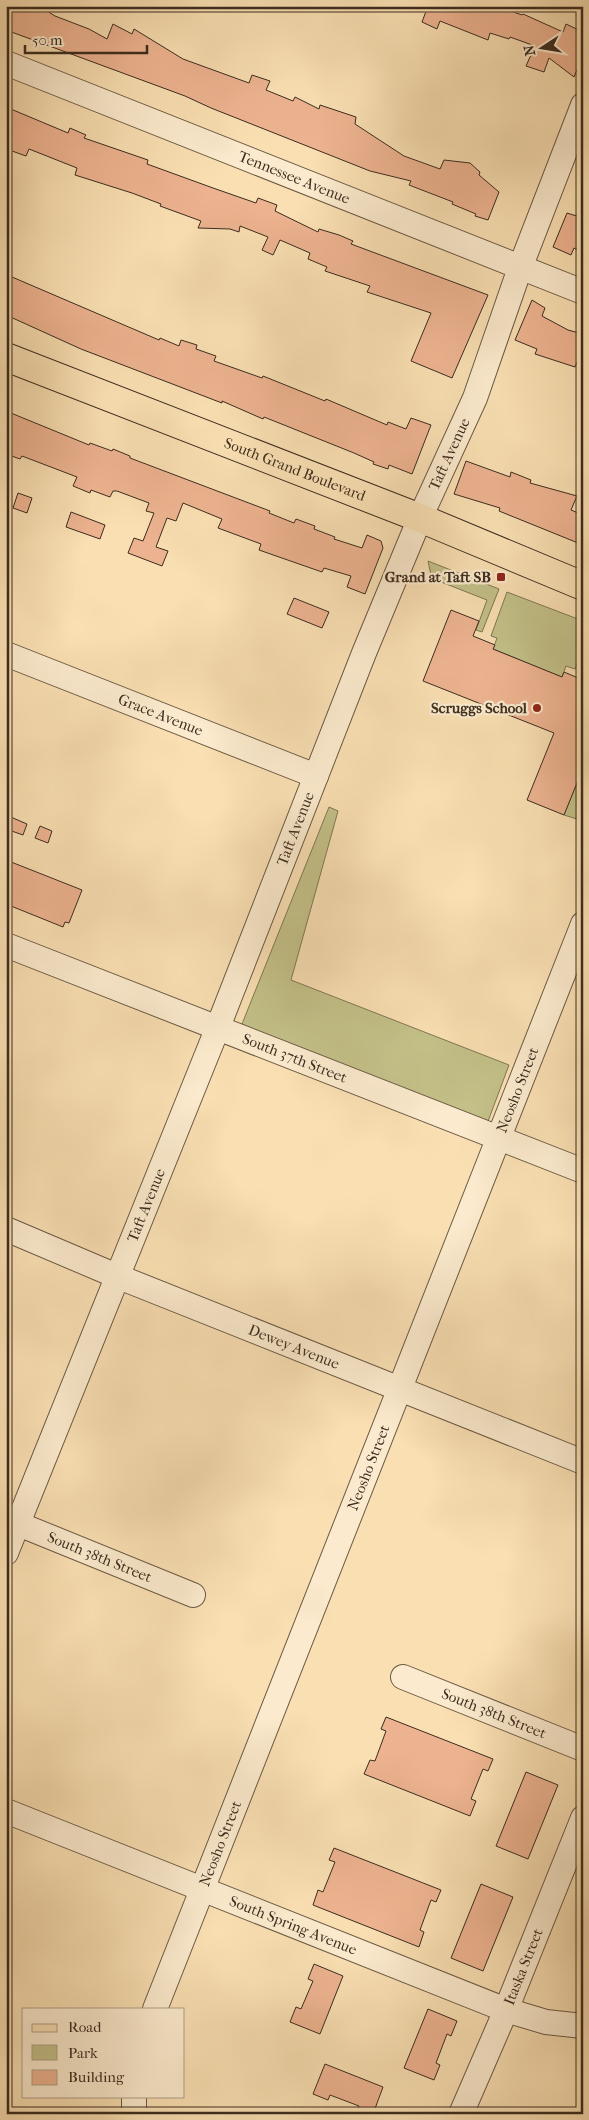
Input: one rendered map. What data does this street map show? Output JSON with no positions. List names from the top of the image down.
{
  "streets": {
    "main road": ["South Grand Boulevard"],
    "street": [
      "Tennessee Avenue",
      "Taft Avenue",
      "Grace Avenue",
      "South 37th Street",
      "Neosho Street",
      "Dewey Avenue",
      "South 38th Street",
      "South Spring Avenue",
      "Itaska Street"
    ]
  },
  "crossings": [
    ["Tennessee Avenue", "Taft Avenue"],
    ["Taft Avenue", "South Grand Boulevard"],
    ["Taft Avenue", "Grace Avenue"],
    ["Taft Avenue", "South 37th Street"],
    ["Taft Avenue", "Dewey Avenue"],
    ["Taft Avenue", "South 38th Street"],
    ["South 37th Street", "Neosho Street"],
    ["Neosho Street", "Dewey Avenue"],
    ["Neosho Street", "South Spring Avenue"],
    ["South Spring Avenue", "Itaska Street"]
  ],
  "places": {
    "transit": ["Grand at Taft SB"],
    "other": ["Scruggs School"]
  },
  "legend": ["Road", "Park", "Building"],
  "scale_bar": "50 m",
  "north": "left"
}
